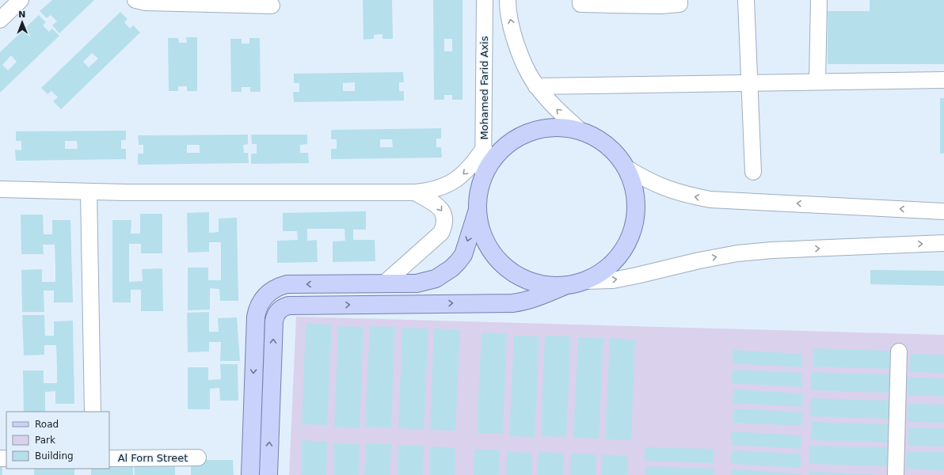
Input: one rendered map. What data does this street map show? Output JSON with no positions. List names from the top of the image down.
{
  "streets": {
    "street": ["Mohamed Farid Axis", "Al Forn Street"]
  },
  "legend": ["Road", "Park", "Building"],
  "north": "top"
}
